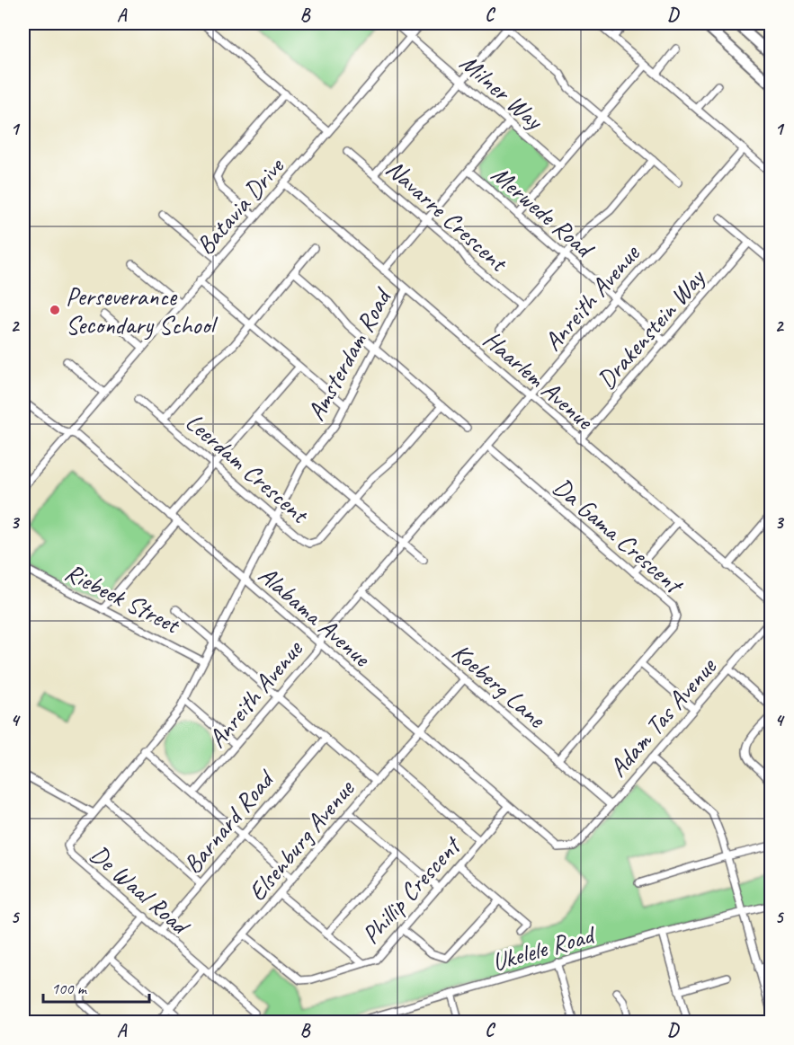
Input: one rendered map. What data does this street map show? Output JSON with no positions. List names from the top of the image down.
{
  "streets": {
    "street": [
      "Milner Way",
      "Batavia Drive",
      "Merwede Road",
      "Navarre Crescent",
      "Anreith Avenue",
      "Drakenstein Way",
      "Amsterdam Road",
      "Haarlem Avenue",
      "Leerdam Crescent",
      "Da Gama Crescent",
      "Riebeek Street",
      "Alabama Avenue",
      "Koeberg Lane",
      "Adam Tas Avenue",
      "Barnard Road",
      "Elsenburg Avenue",
      "De Waal Road",
      "Phillip Crescent",
      "Ukelele Road"
    ]
  },
  "crossings": [
    ["Milner Way", "Batavia Drive"],
    ["Batavia Drive", "Haarlem Avenue"],
    ["Batavia Drive", "Alabama Avenue"],
    ["Merwede Road", "Anreith Avenue"],
    ["Merwede Road", "Drakenstein Way"],
    ["Anreith Avenue", "Haarlem Avenue"],
    ["Anreith Avenue", "Da Gama Crescent"],
    ["Anreith Avenue", "Alabama Avenue"],
    ["Anreith Avenue", "Koeberg Lane"],
    ["Drakenstein Way", "Haarlem Avenue"],
    ["Amsterdam Road", "Haarlem Avenue"],
    ["Amsterdam Road", "Leerdam Crescent"],
    ["Amsterdam Road", "Riebeek Street"],
    ["Amsterdam Road", "Alabama Avenue"],
    ["Amsterdam Road", "De Waal Road"],
    ["Da Gama Crescent", "Koeberg Lane"],
    ["Riebeek Street", "De Waal Road"],
    ["Alabama Avenue", "Adam Tas Avenue"],
    ["Alabama Avenue", "Elsenburg Avenue"],
    ["Alabama Avenue", "Phillip Crescent"],
    ["Koeberg Lane", "Adam Tas Avenue"],
    ["Koeberg Lane", "Elsenburg Avenue"],
    ["Barnard Road", "De Waal Road"],
    ["Elsenburg Avenue", "De Waal Road"],
    ["Elsenburg Avenue", "Phillip Crescent"]
  ],
  "places": ["Perseverance Secondary School"],
  "scale_bar": "100 m",
  "grid": {
    "columns": [
      "A",
      "B",
      "C",
      "D"
    ],
    "rows": [
      "1",
      "2",
      "3",
      "4",
      "5"
    ]
  }
}
